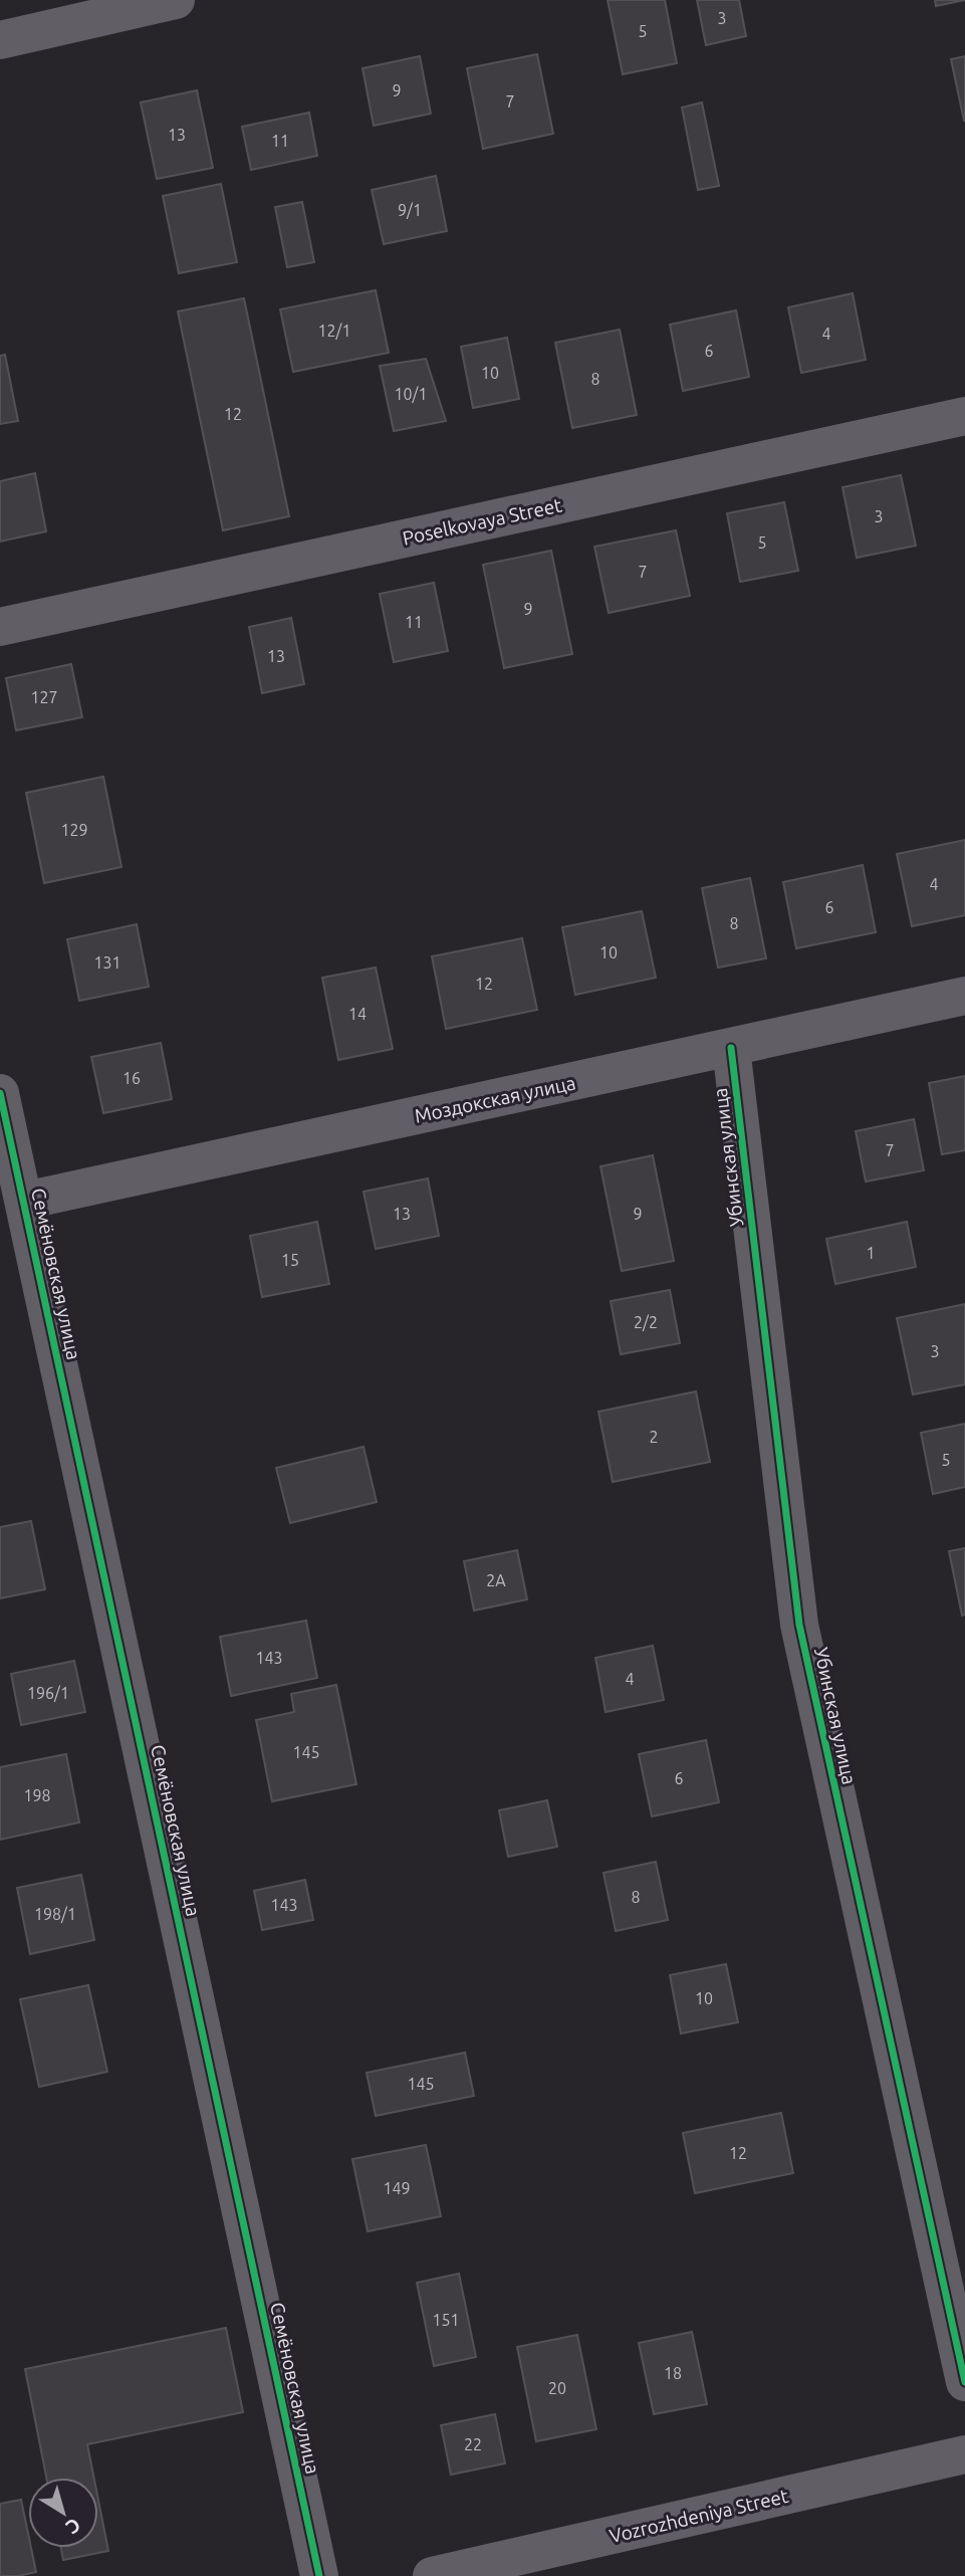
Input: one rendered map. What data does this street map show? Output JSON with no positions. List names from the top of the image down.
{
  "streets": {
    "street": [
      "Poselkovaya Street",
      "Моздокская улица",
      "Убинская улица",
      "Семёновская улица",
      "Vozrozhdeniya Street"
    ]
  },
  "crossings": [
    ["Моздокская улица", "Убинская улица"],
    ["Моздокская улица", "Семёновская улица"]
  ],
  "house_numbers": [
    "3",
    "5",
    "9",
    "7",
    "13",
    "11",
    "9/1",
    "12/1",
    "4",
    "6",
    "10",
    "8",
    "10/1",
    "12",
    "3",
    "5",
    "7",
    "9",
    "11",
    "13",
    "127",
    "129",
    "4",
    "6",
    "8",
    "10",
    "131",
    "12",
    "14",
    "16",
    "7",
    "13",
    "9",
    "1",
    "15",
    "2/2",
    "3",
    "2",
    "5",
    "2А",
    "143",
    "4",
    "196/1",
    "145",
    "6",
    "198",
    "8",
    "143",
    "198/1",
    "10",
    "145",
    "12",
    "149",
    "151",
    "18",
    "20",
    "22"
  ],
  "north": "bottom right"
}
